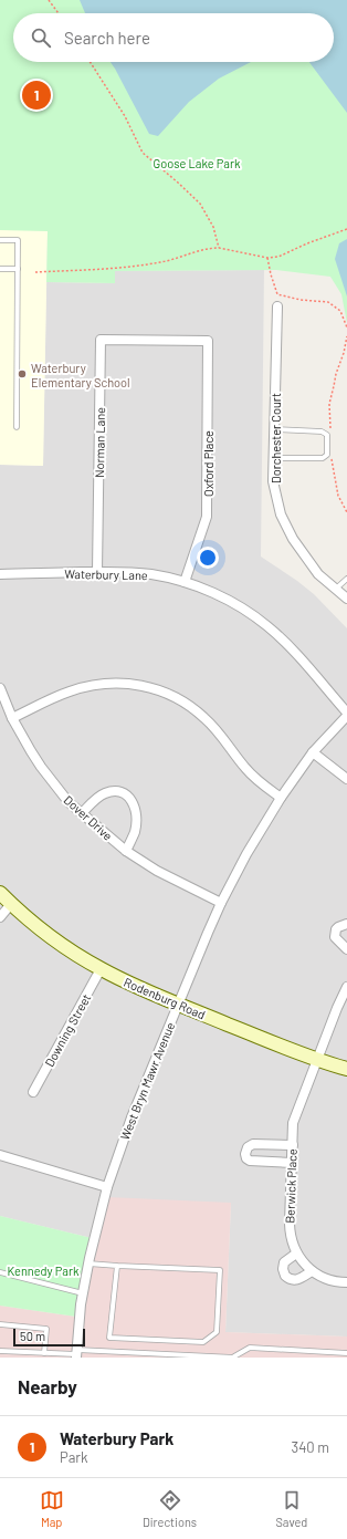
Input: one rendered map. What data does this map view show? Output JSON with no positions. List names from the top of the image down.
{
  "streets": {
    "street": [
      "Dorchester Court",
      "Norman Lane",
      "Oxford Place",
      "Waterbury Lane",
      "Dover Drive",
      "Rodenburg Road",
      "Downing Street",
      "West Bryn Mawr Avenue",
      "Berwick Place"
    ]
  },
  "crossings": [
    ["Norman Lane", "Oxford Place"],
    ["Norman Lane", "Waterbury Lane"],
    ["Oxford Place", "Waterbury Lane"],
    ["Waterbury Lane", "West Bryn Mawr Avenue"],
    ["Dover Drive", "West Bryn Mawr Avenue"],
    ["Rodenburg Road", "Downing Street"],
    ["Rodenburg Road", "West Bryn Mawr Avenue"],
    ["Rodenburg Road", "Berwick Place"]
  ],
  "parks": ["Goose Lake Park", "Kennedy Park"],
  "places": ["Waterbury Elementary School"],
  "scale_bar": "50 m",
  "page": {
    "search": "Search here",
    "pins": "1",
    "scale": "50 m",
    "heading": "Nearby",
    "list": [
      {
        "mark": "1",
        "name": "Waterbury Park",
        "note": "Park",
        "value": "340 m"
      }
    ],
    "nav": ["Map", "Directions", "Saved"]
  }
}
